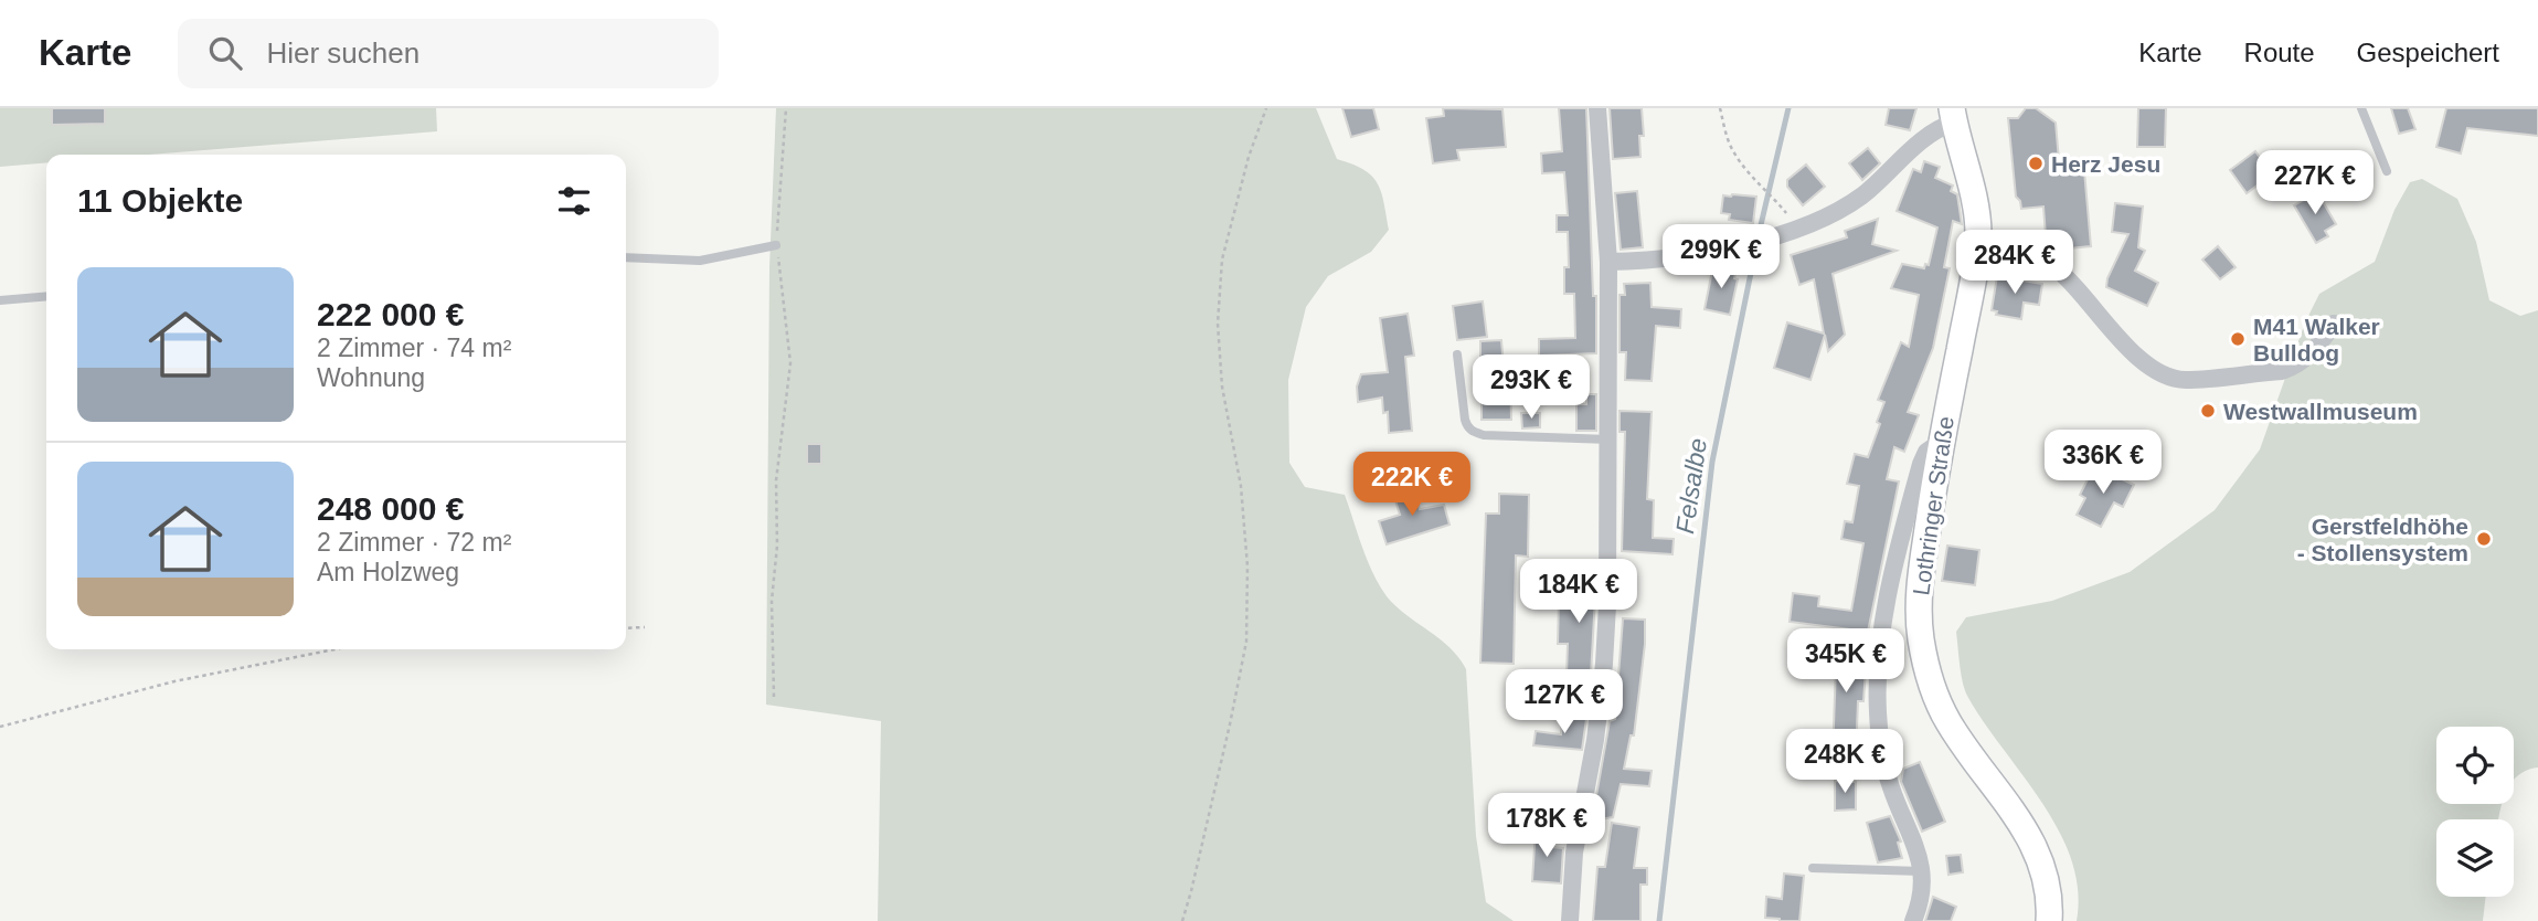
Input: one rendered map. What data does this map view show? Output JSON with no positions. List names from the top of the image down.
{
  "streets": {
    "main road": ["Lothringer Straße"]
  },
  "water": ["Felsalbe"],
  "places": [
    "Herz Jesu",
    "M41 Walker Bulldog",
    "Westwallmuseum",
    "Gerstfeldhöhe - Stollensystem"
  ],
  "page": {
    "header": "Karte",
    "search": "Hier suchen",
    "nav": ["Karte", "Route", "Gespeichert"],
    "price": [
      "227K €",
      "299K €",
      "284K €",
      "293K €",
      "336K €",
      "222K €",
      "184K €",
      "345K €",
      "127K €",
      "248K €",
      "178K €"
    ],
    "heading": "11 Objekte",
    "list": [
      {
        "name": "222 000 €",
        "note": "2 Zimmer · 74 m² · Wohnung"
      },
      {
        "name": "248 000 €",
        "note": "2 Zimmer · 72 m² · Am Holzweg"
      }
    ]
  }
}
